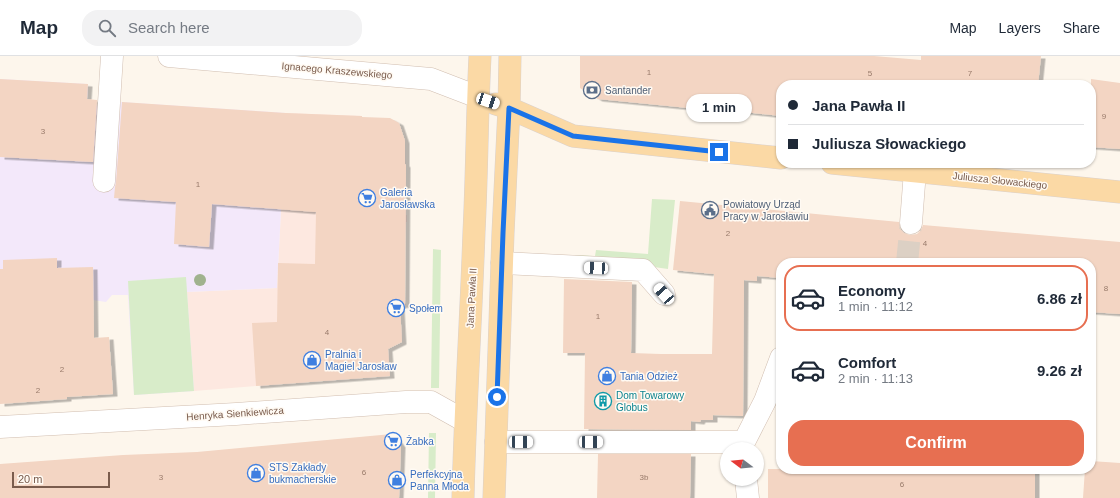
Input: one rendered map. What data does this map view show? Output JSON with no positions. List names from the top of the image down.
{
  "streets": {
    "main road": ["Juliusza Słowackiego", "Jana Pawła II"],
    "street": ["Ignacego Kraszewskiego", "Henryka Sienkiewicza"]
  },
  "crossings": [
    ["Ignacego Kraszewskiego", "Jana Pawła II"],
    ["Jana Pawła II", "Henryka Sienkiewicza"]
  ],
  "places": {
    "bank": ["Santander"],
    "supermarket": ["Galeria Jarosławska", "Społem", "Żabka"],
    "public building": ["Powiatowy Urząd Pracy w Jarosławiu"],
    "shop": [
      "Pralnia i Magiel Jarosław",
      "Tania Odzież",
      "STS Zakłady bukmacherskie",
      "Perfekcyjna Panna Młoda"
    ],
    "building": ["Dom Towarowy Globus"]
  },
  "house_numbers": [
    "1",
    "5",
    "7",
    "9",
    "3",
    "1",
    "2",
    "4",
    "8",
    "1",
    "4",
    "2",
    "2",
    "6",
    "3",
    "3b",
    "6"
  ],
  "scale_bar": "20 m",
  "north": "left",
  "page": {
    "header": "Map",
    "search": "Search here",
    "nav": ["Map", "Layers", "Share"],
    "banner": ["Jana Pawła II", "Juliusza Słowackiego"],
    "bubble": "1 min",
    "list": [
      {
        "name": "Economy",
        "note": "1 min · 11:12",
        "value": "6.86 zł"
      },
      {
        "name": "Comfort",
        "note": "2 min · 11:13",
        "value": "9.26 zł"
      }
    ],
    "buttons": "Confirm",
    "scale": "20 m"
  }
}
